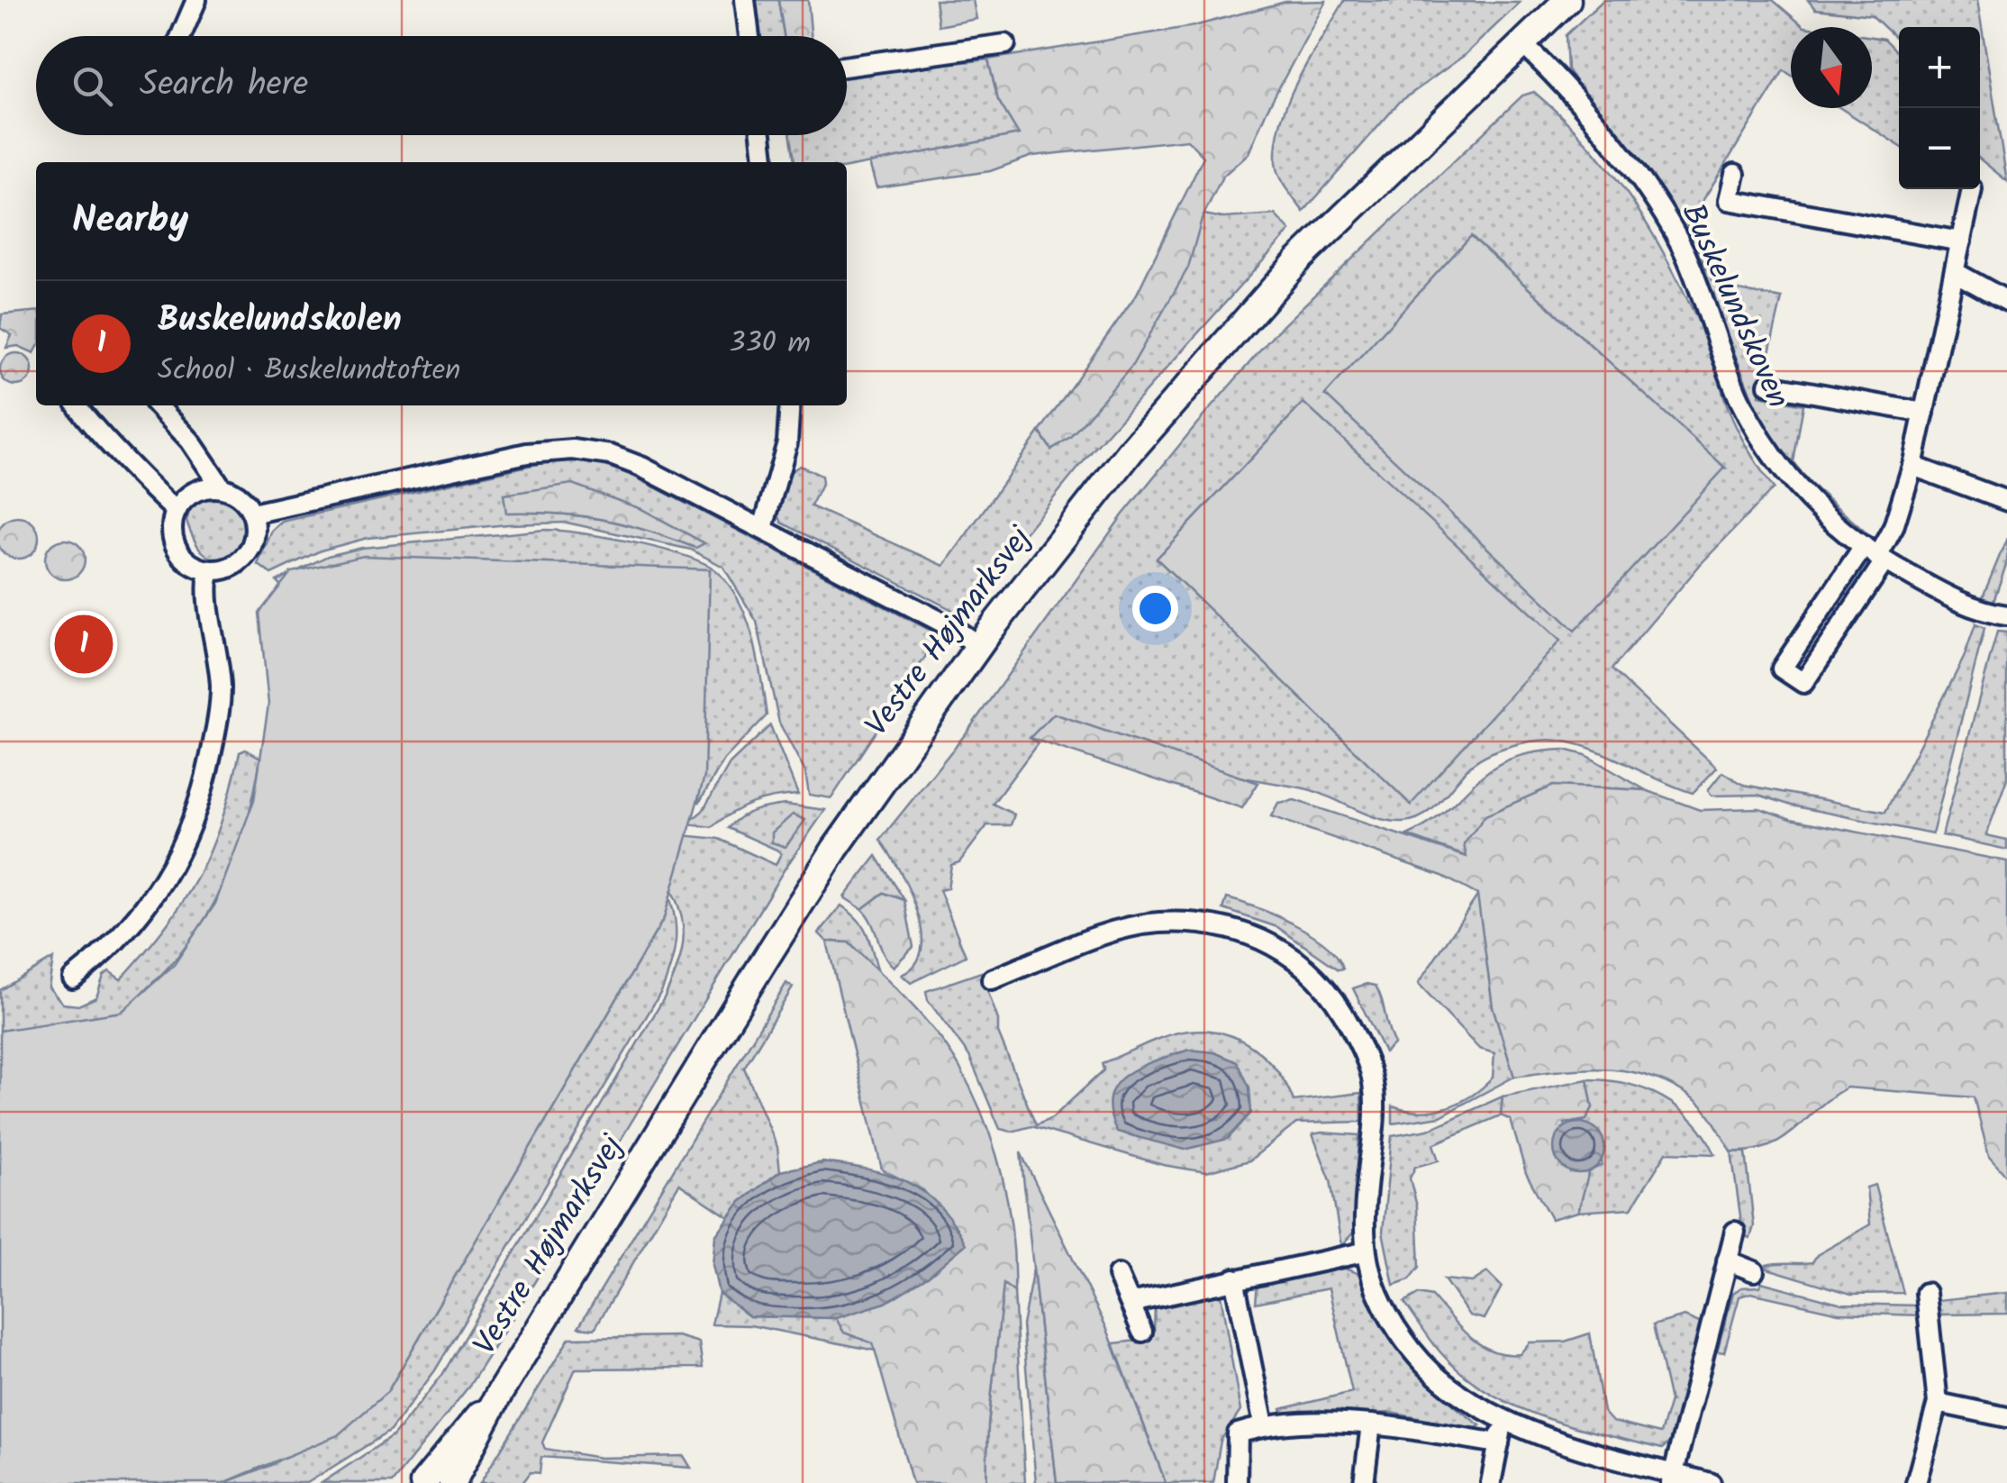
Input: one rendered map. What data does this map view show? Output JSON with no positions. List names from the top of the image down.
{
  "streets": {
    "street": ["Buskelundskoven", "Vestre Højmarksvej"]
  },
  "crossings": [
    ["Buskelundskoven", "Vestre Højmarksvej"]
  ],
  "north": "bottom",
  "page": {
    "map_buttons": ["+", "−"],
    "search": "Search here",
    "heading": "Nearby",
    "list": [
      {
        "mark": "1",
        "name": "Buskelundskolen",
        "note": "School · Buskelundtoften",
        "value": "330 m"
      }
    ],
    "pins": "1"
  }
}
